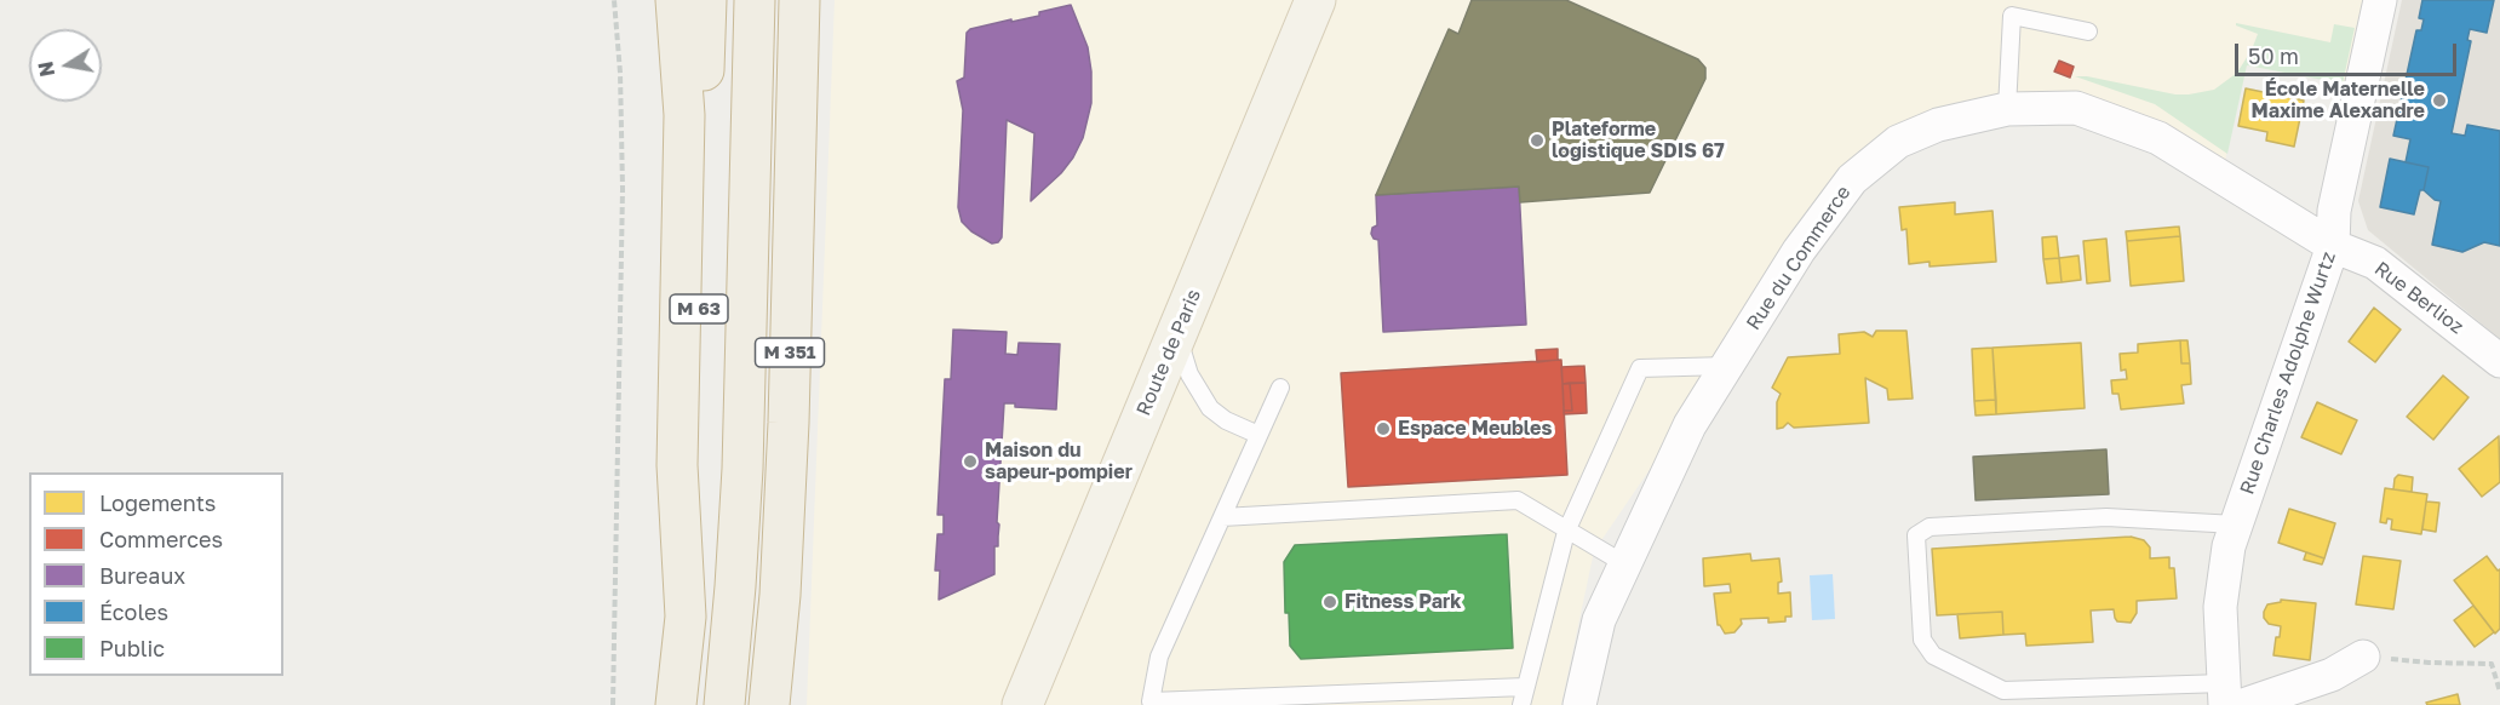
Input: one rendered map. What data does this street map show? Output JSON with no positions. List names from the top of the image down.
{
  "streets": {
    "highway": ["M 63", "M 351"],
    "main road": ["Route de Paris"],
    "street": ["Rue du Commerce", "Rue Berlioz", "Rue Charles Adolphe Wurtz"]
  },
  "crossings": [
    ["Rue du Commerce", "Rue Berlioz"],
    ["Rue du Commerce", "Rue Charles Adolphe Wurtz"],
    ["Rue Berlioz", "Rue Charles Adolphe Wurtz"]
  ],
  "places": [
    "École Maternelle Maxime Alexandre",
    "Plateforme logistique SDIS 67",
    "Espace Meubles",
    "Maison du sapeur-pompier",
    "Fitness Park"
  ],
  "legend": [
    "Logements",
    "Commerces",
    "Bureaux",
    "Écoles",
    "Public"
  ],
  "scale_bar": "50 m",
  "north": "left"
}
